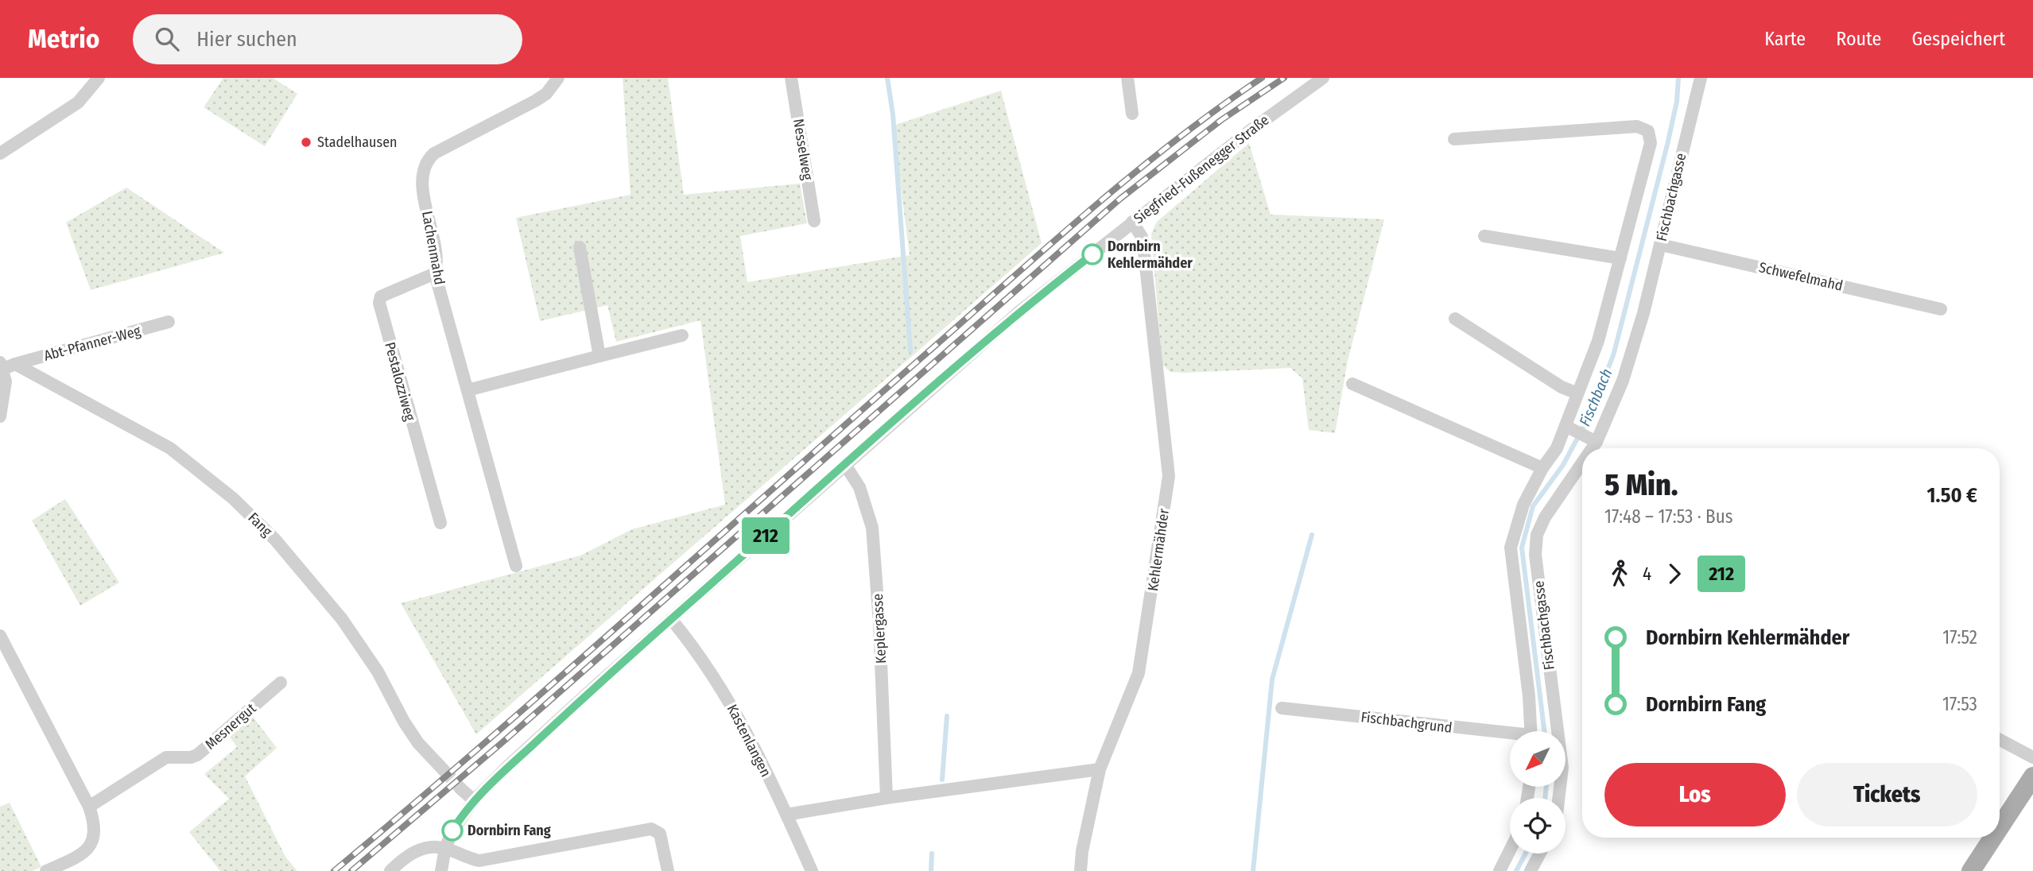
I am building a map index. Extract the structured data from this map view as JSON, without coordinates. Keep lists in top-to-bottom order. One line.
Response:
{"streets":{"street":["Nesselweg","Siegfried-Fußenegger Straße","Fischbachgasse","Lachenmahd","Schwefelmahd","Abt-Pfanner-Weg","Pestalozziweg","Fang","Kehlermähder","Keplergasse","Fischbachgrund","Mesnergut","Kastenlangen"]},"crossings":[["Siegfried-Fußenegger Straße","Kehlermähder"],["Siegfried-Fußenegger Straße","Keplergasse"],["Siegfried-Fußenegger Straße","Kastenlangen"],["Fischbachgasse","Schwefelmahd"],["Lachenmahd","Pestalozziweg"],["Abt-Pfanner-Weg","Fang"]],"water":["Fischbach"],"places":["Stadelhausen","Dornbirn Kehlermähder","Dornbirn Fang"],"lines":["bus line 212"],"north":"bottom left","page":{"header":"Metrio","search":"Hier suchen","nav":["Karte","Route","Gespeichert"],"on_map":"212","heading":["5 Min.","17:48 – 17:53 · Bus","1.50 €"],"legs":["4","212"],"list":[{"name":"Dornbirn Kehlermähder","value":"17:52"},{"name":"Dornbirn Fang","value":"17:53"}],"buttons":["Los","Tickets"]}}
